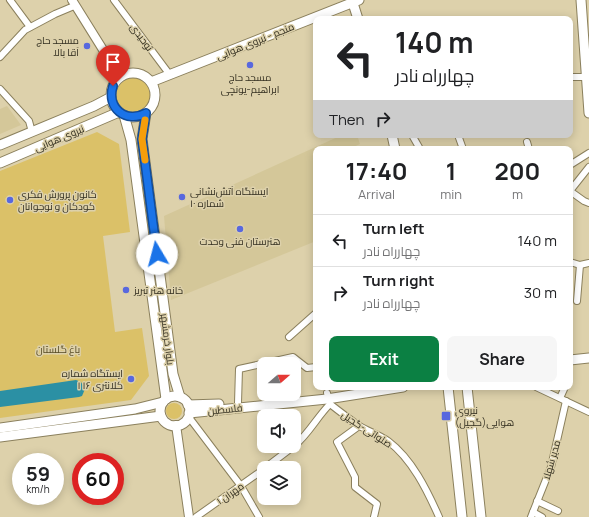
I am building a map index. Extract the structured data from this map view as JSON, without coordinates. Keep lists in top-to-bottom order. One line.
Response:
{"streets":{"main road":["منجم - نیروی هوایی","نیروی هوایی","بلوار خرمشهر","فلسطین"],"street":["توحیدی","صلواتی-گجیل","مدیر شهلا","مهران ۱"]},"crossings":[["توحیدی","منجم - نیروی هوایی"],["منجم - نیروی هوایی","نیروی هوایی"],["منجم - نیروی هوایی","بلوار خرمشهر"],["نیروی هوایی","بلوار خرمشهر"],["بلوار خرمشهر","فلسطین"],["فلسطین","صلواتی-گجیل"],["فلسطین","مهران ۱"],["صلواتی-گجیل","مهران ۱"]],"parks":["باغ گلستان"],"places":{"other":["مسجد حاج آقا بالا","مسجد حاج ابراهیم-یونچی","ایستگاه آتش‌نشانی شماره ۱۰","کانون پرورش فکری کودکان و نوجوانان","هنرستان فنی وحدت","خانه هنر تبریز","ایستگاه شماره ۱ کلانتری ۱۶"],"transit":["نیروی هوایی(گجیل)"]},"north":"right","page":{"turn":["140 m","چهارراه نادر"],"then":"Then","eta":["17:40","Arrival","1","min","200","m"],"list":[{"name":"Turn left","note":"چهارراه نادر","value":"140 m"},{"name":"Turn right","note":"چهارراه نادر","value":"30 m"}],"buttons":["Exit","Share"],"speed":"59 km/h","limit":"60"}}
